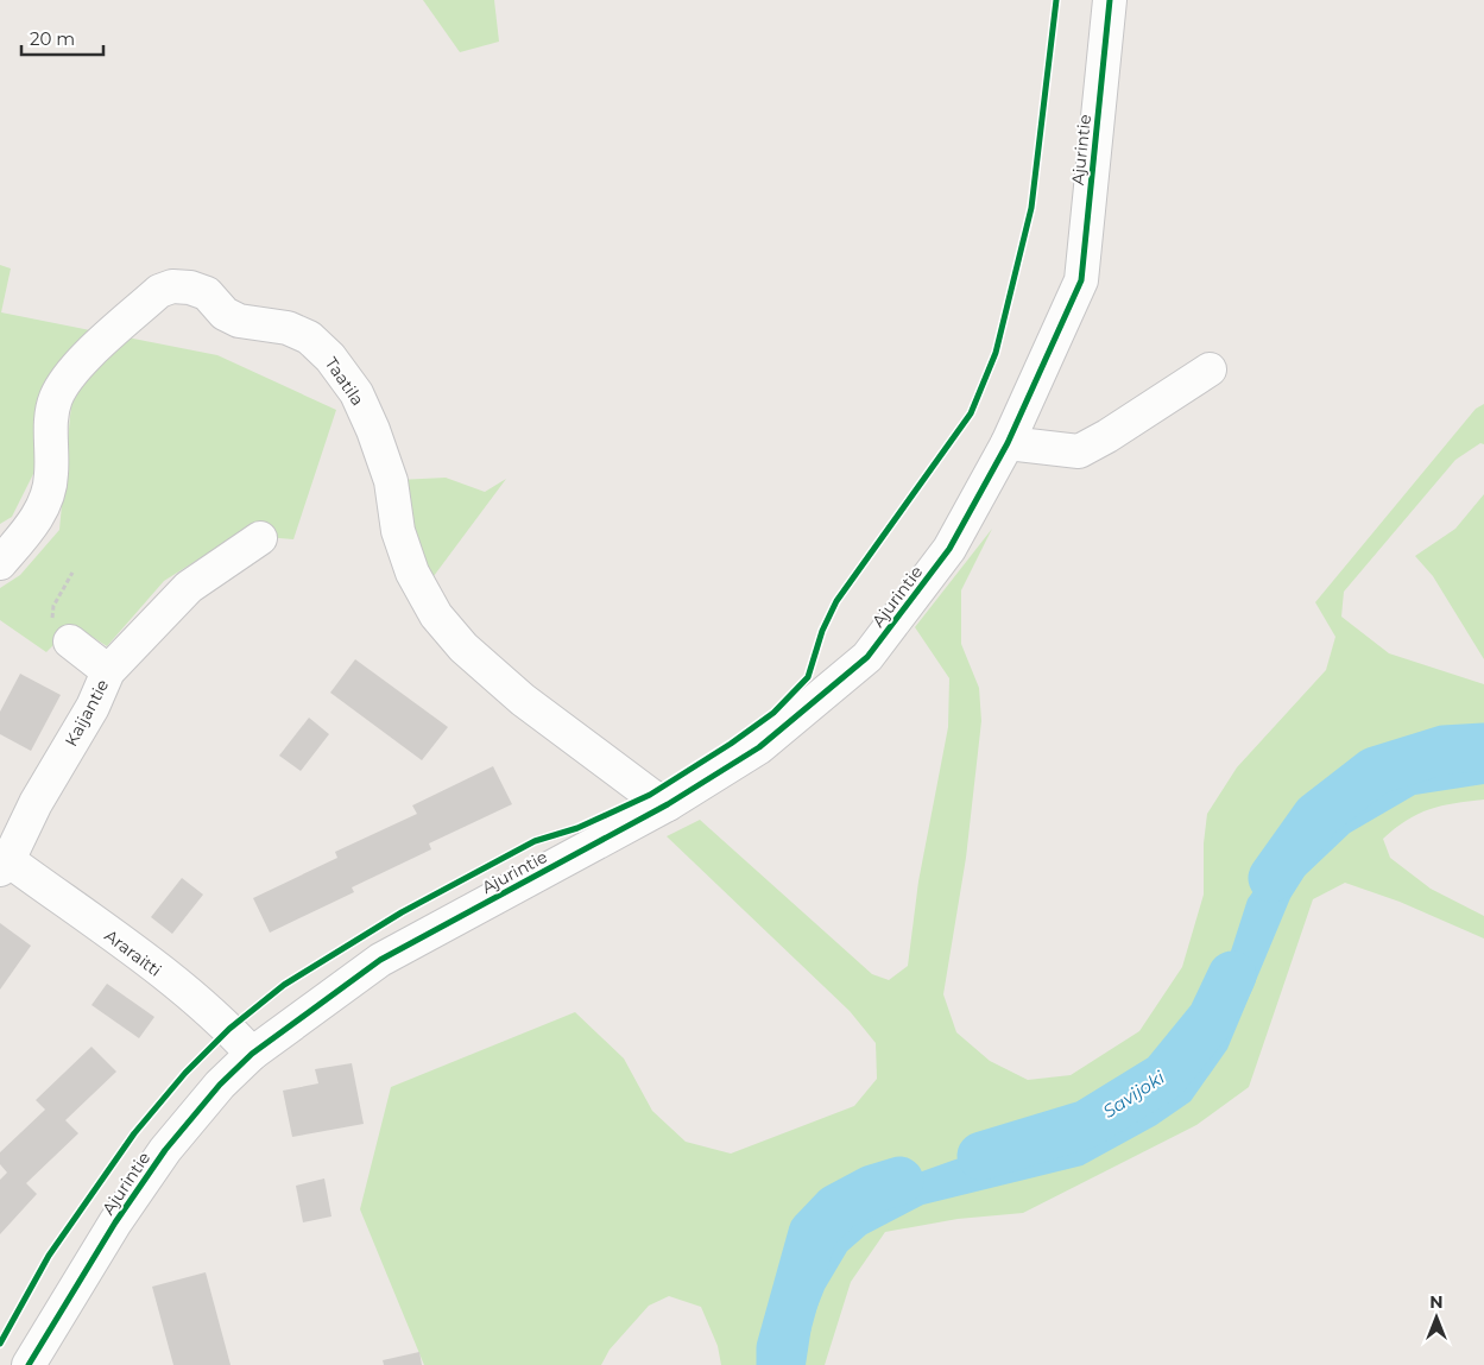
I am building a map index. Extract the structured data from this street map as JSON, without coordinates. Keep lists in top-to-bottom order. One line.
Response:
{"streets":{"street":["Ajurintie","Taatila","Kaijantie","Araraitti"]},"crossings":[["Ajurintie","Taatila"],["Ajurintie","Araraitti"],["Kaijantie","Araraitti"]],"water":["Savijoki"],"scale_bar":"20 m","north":"top"}
